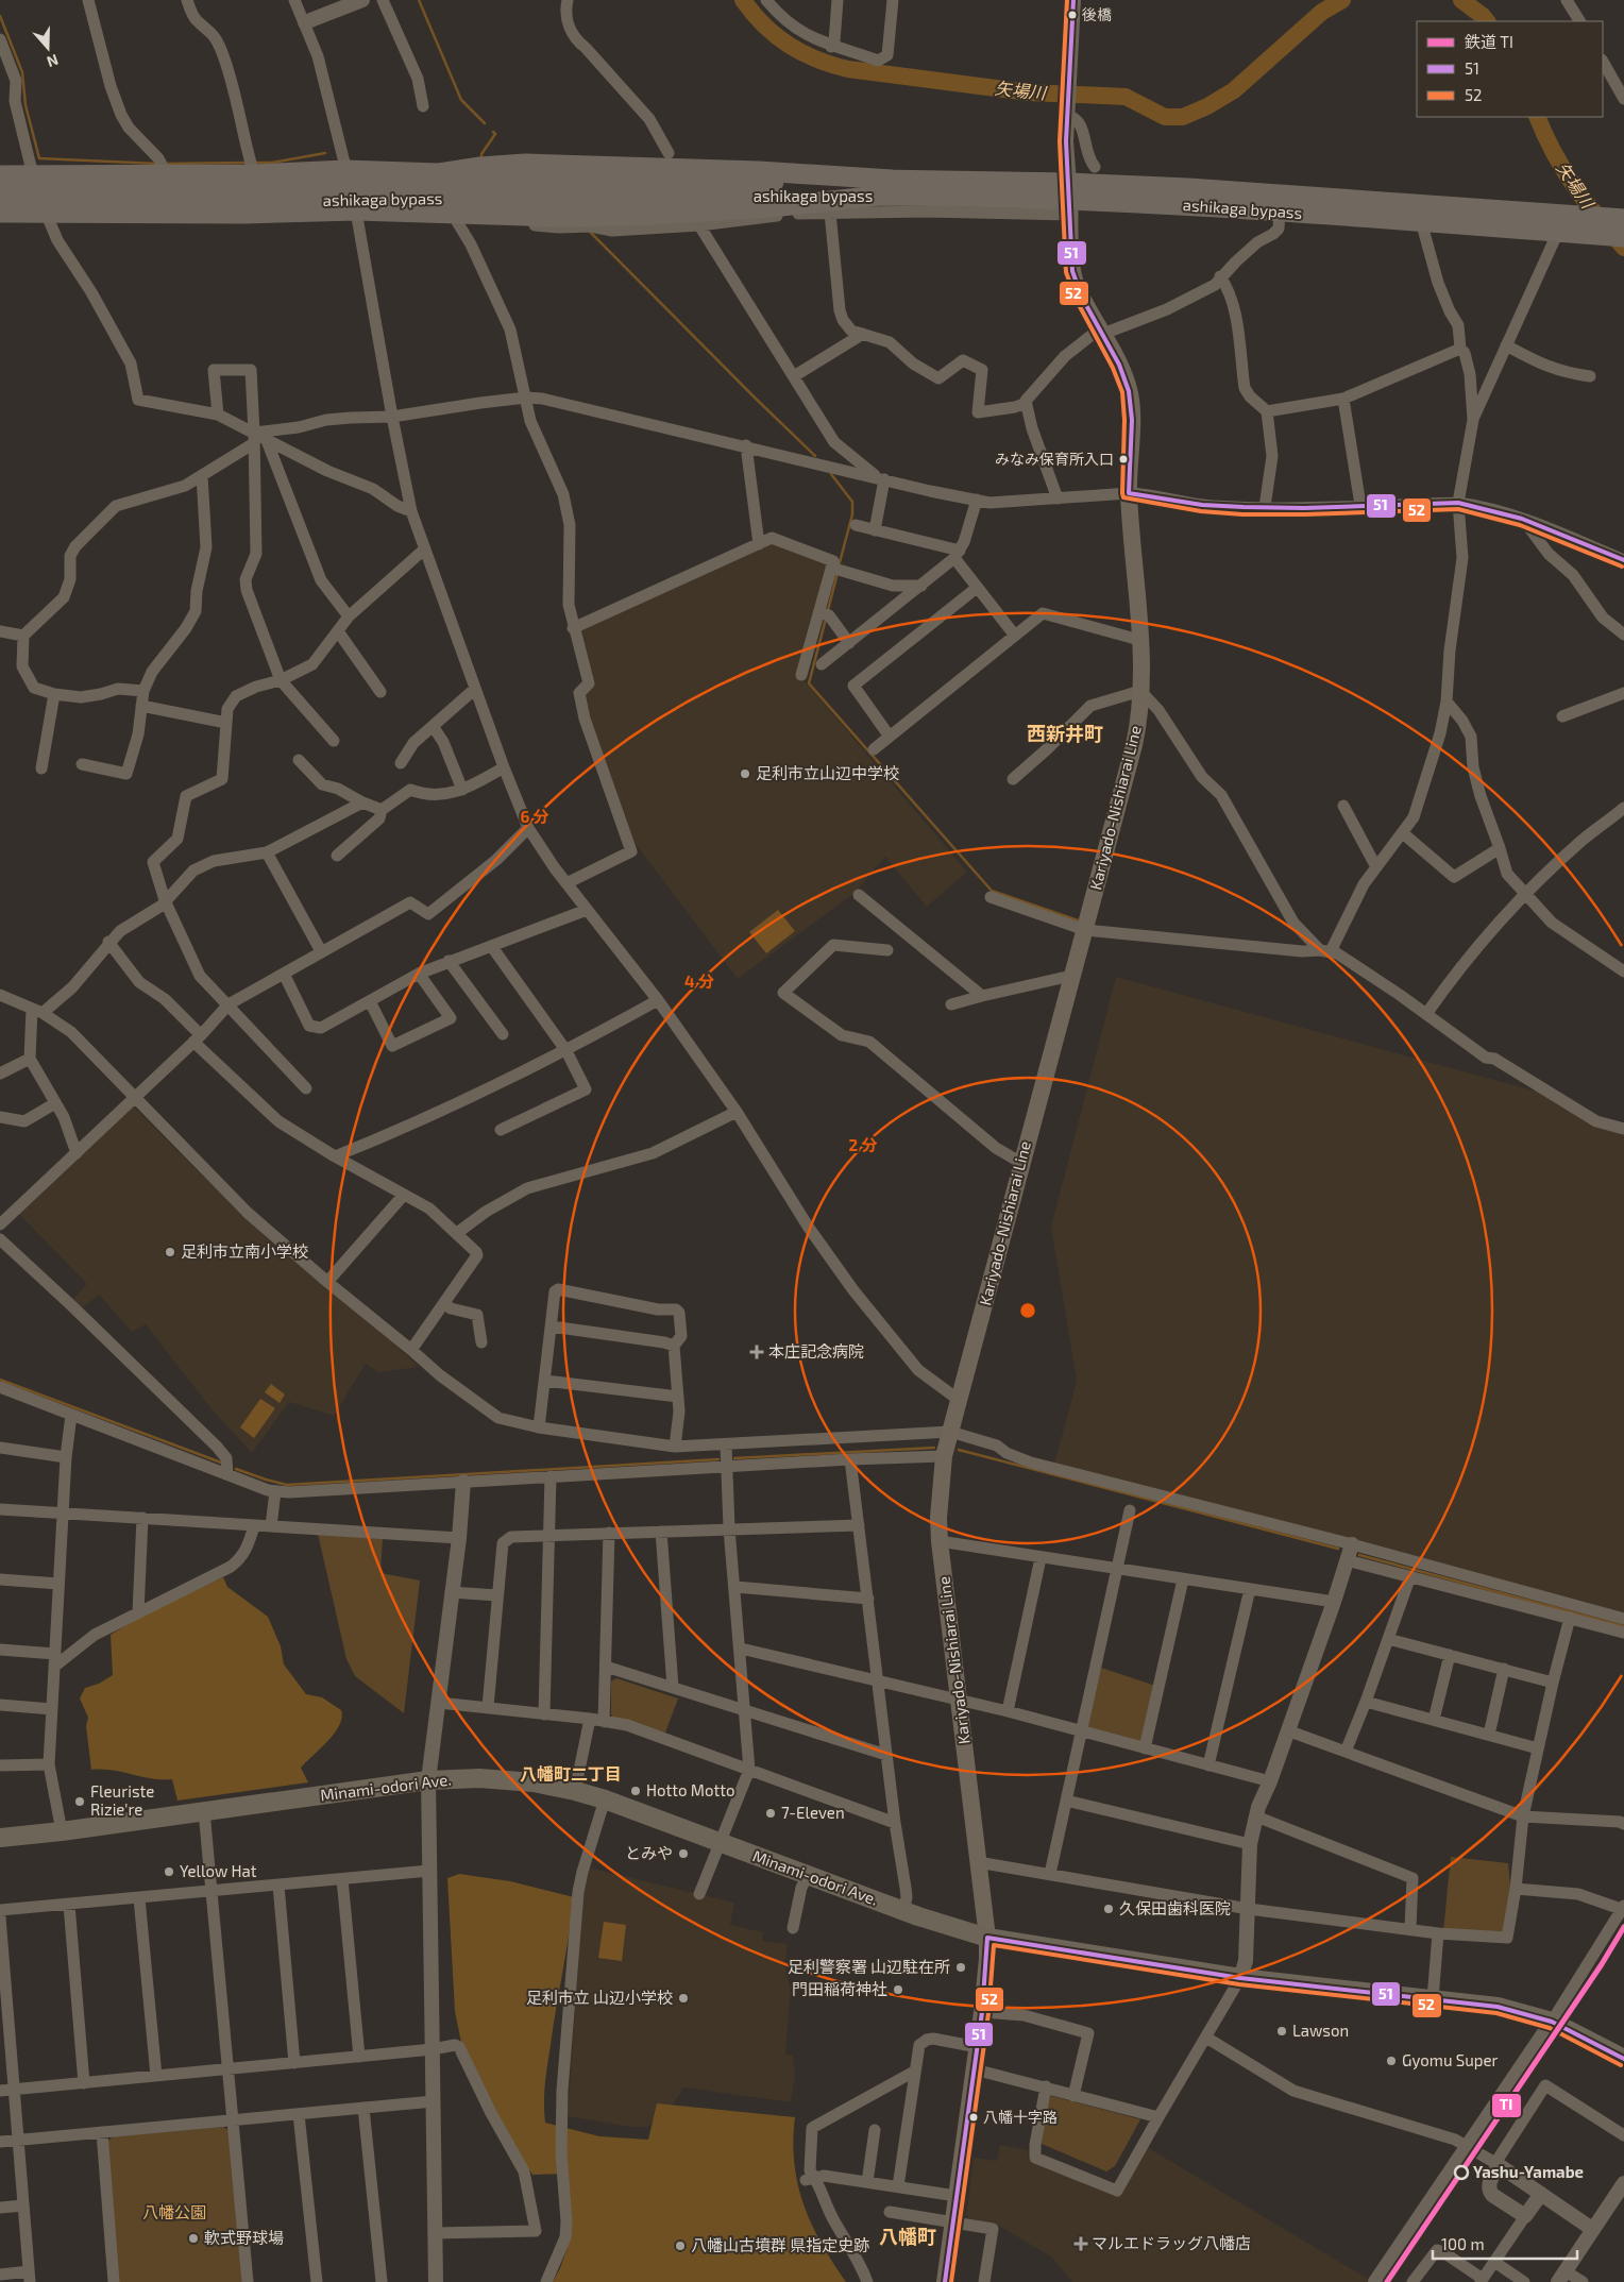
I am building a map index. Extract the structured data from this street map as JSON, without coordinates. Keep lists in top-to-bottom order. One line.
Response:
{"streets":{"highway":["ashikaga bypass"],"main road":["Kariyado-Nishiarai Line","Minami-odori Ave."]},"crossings":[["ashikaga bypass","Kariyado-Nishiarai Line"],["Kariyado-Nishiarai Line","Minami-odori Ave."]],"districts":["西新井町","八幡町二丁目","八幡町"],"water":["矢場川"],"parks":["八幡公園"],"places":{"other":["後橋","みなみ保育所入口","足利市立山辺中学校","足利市立南小学校","Hotto Motto","Fleuriste Rizie're","7-Eleven","とみや","Yellow Hat","久保田歯科医院","足利警察署 山辺駐在所","門田稲荷神社","足利市立 山辺小学校","Lawson","Gyomu Super","八幡十字路","Yashu-Yamabe","軟式野球場","八幡山古墳群 県指定史跡"],"health":["本庄記念病院","マルエドラッグ八幡店"]},"lines":["transit line 51","transit line 52","rail line TI"],"legend":["鉄道 TI","51","52"],"scale_bar":"100 m","north":"bottom","rings":["6 分","4 分","2 分"]}
